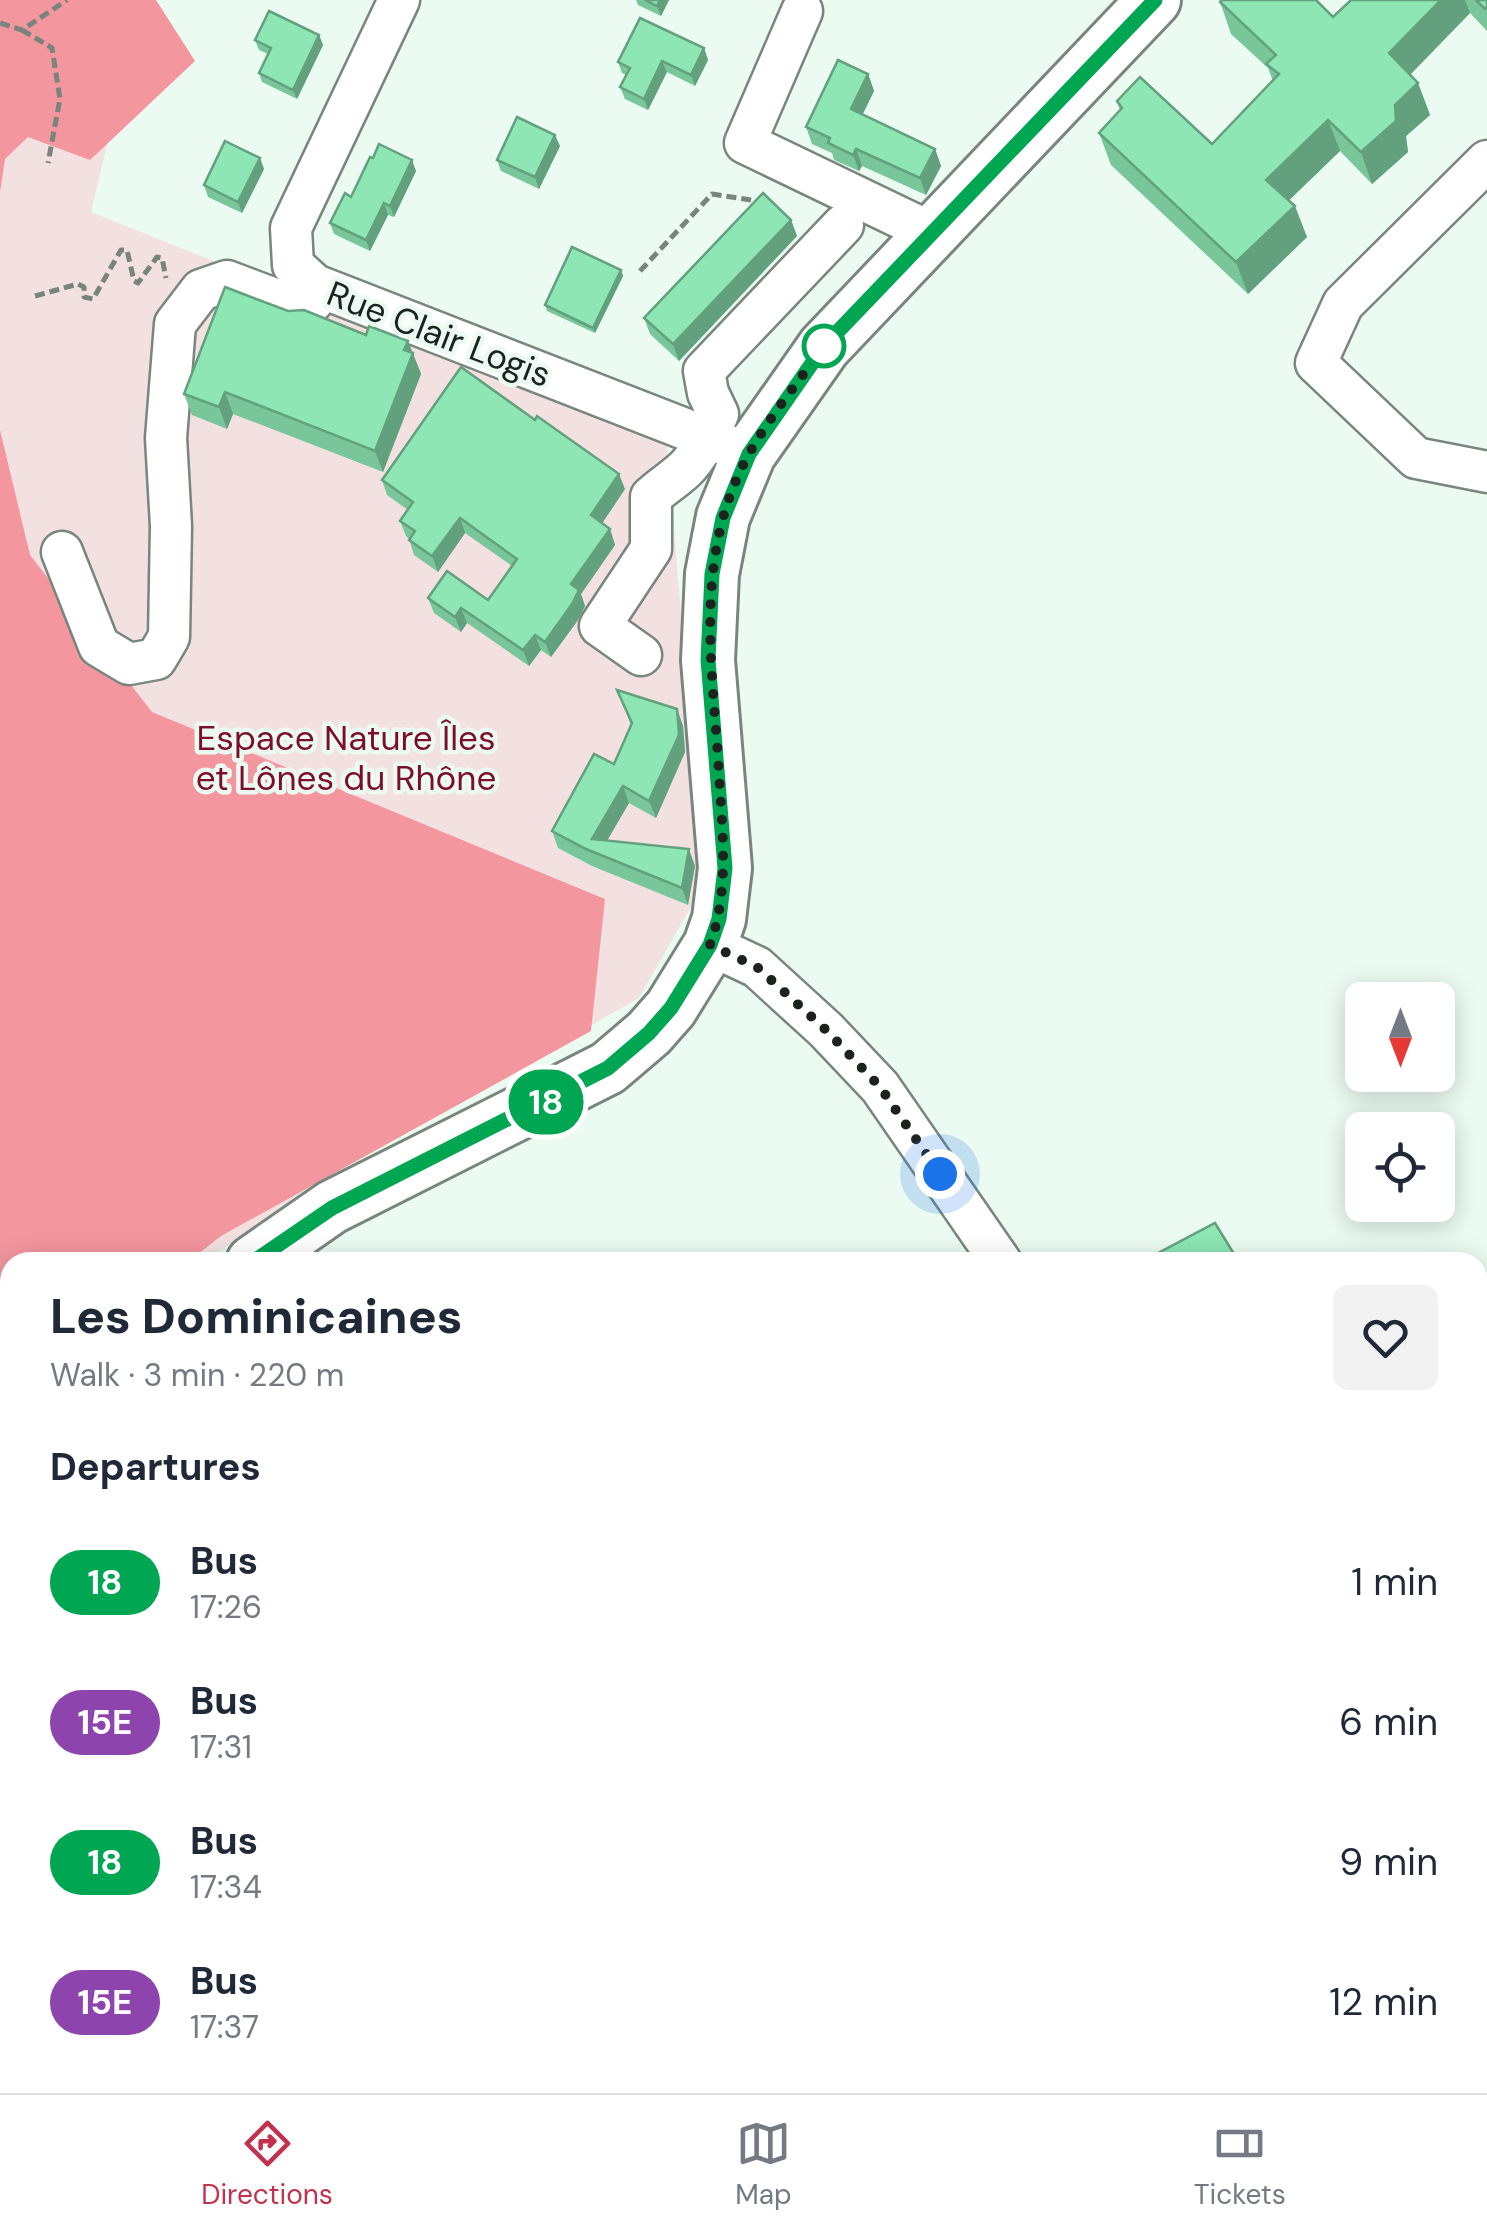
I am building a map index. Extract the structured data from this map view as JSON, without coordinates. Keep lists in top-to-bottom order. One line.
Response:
{"streets":{"street":["Rue Clair Logis"]},"parks":["Espace Nature Îles et Lônes du Rhône"],"lines":["bus line 18"],"north":"bottom","page":{"on_map":"18","heading":[["Les Dominicaines","Walk · 3 min · 220 m"],"Departures"],"list":[{"mark":"18","name":"Bus","note":"17:26","value":"1 min"},{"mark":"15E","name":"Bus","note":"17:31","value":"6 min"},{"mark":"18","name":"Bus","note":"17:34","value":"9 min"},{"mark":"15E","name":"Bus","note":"17:37","value":"12 min"}],"tabs":["Directions","Map","Tickets"]}}
